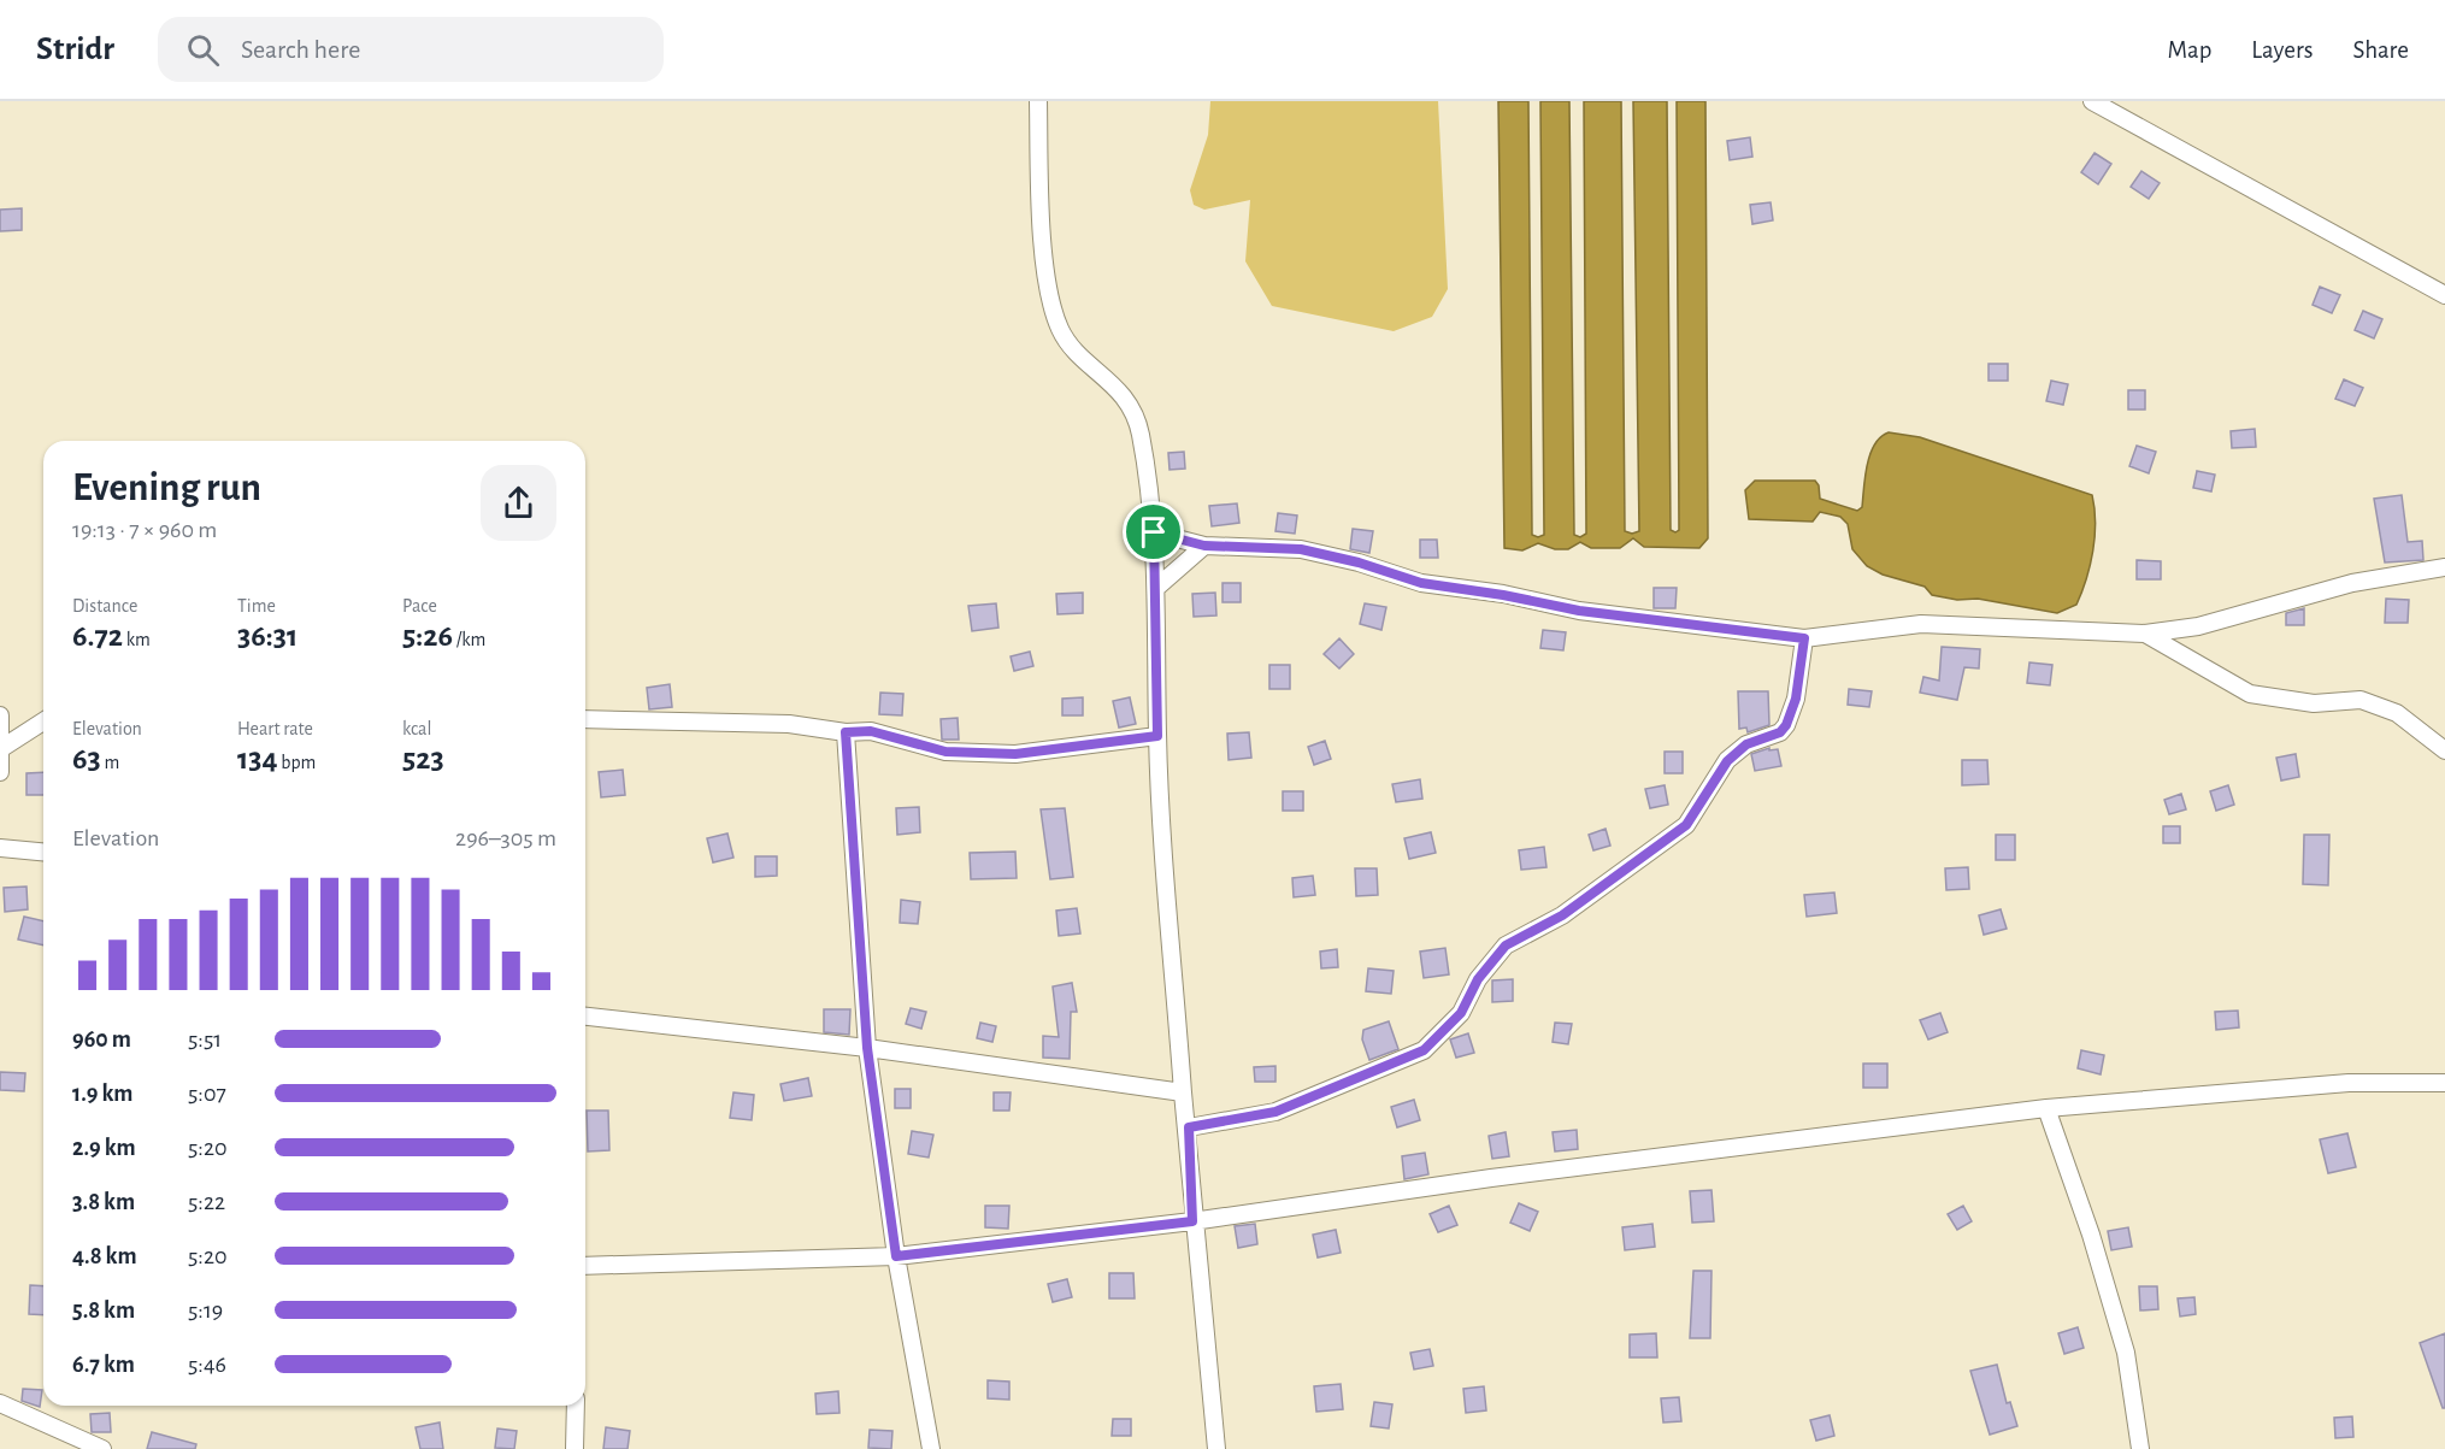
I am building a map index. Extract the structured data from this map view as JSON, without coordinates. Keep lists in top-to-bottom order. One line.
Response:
{"page":{"header":"Stridr","search":"Search here","nav":["Map","Layers","Share"],"heading":["Evening run","19:13 · 7 × 960 m"],"stats":[["Distance","6.72 km"],["Time","36:31"],["Pace","5:26 /km"],["Elevation","63 m"],["Heart rate","134 bpm"],["kcal","523"]],"chart":["Elevation","296–305 m"],"list":[{"name":"960 m","note":"5:51"},{"name":"1.9 km","note":"5:07"},{"name":"2.9 km","note":"5:20"},{"name":"3.8 km","note":"5:22"},{"name":"4.8 km","note":"5:20"},{"name":"5.8 km","note":"5:19"},{"name":"6.7 km","note":"5:46"}]}}
